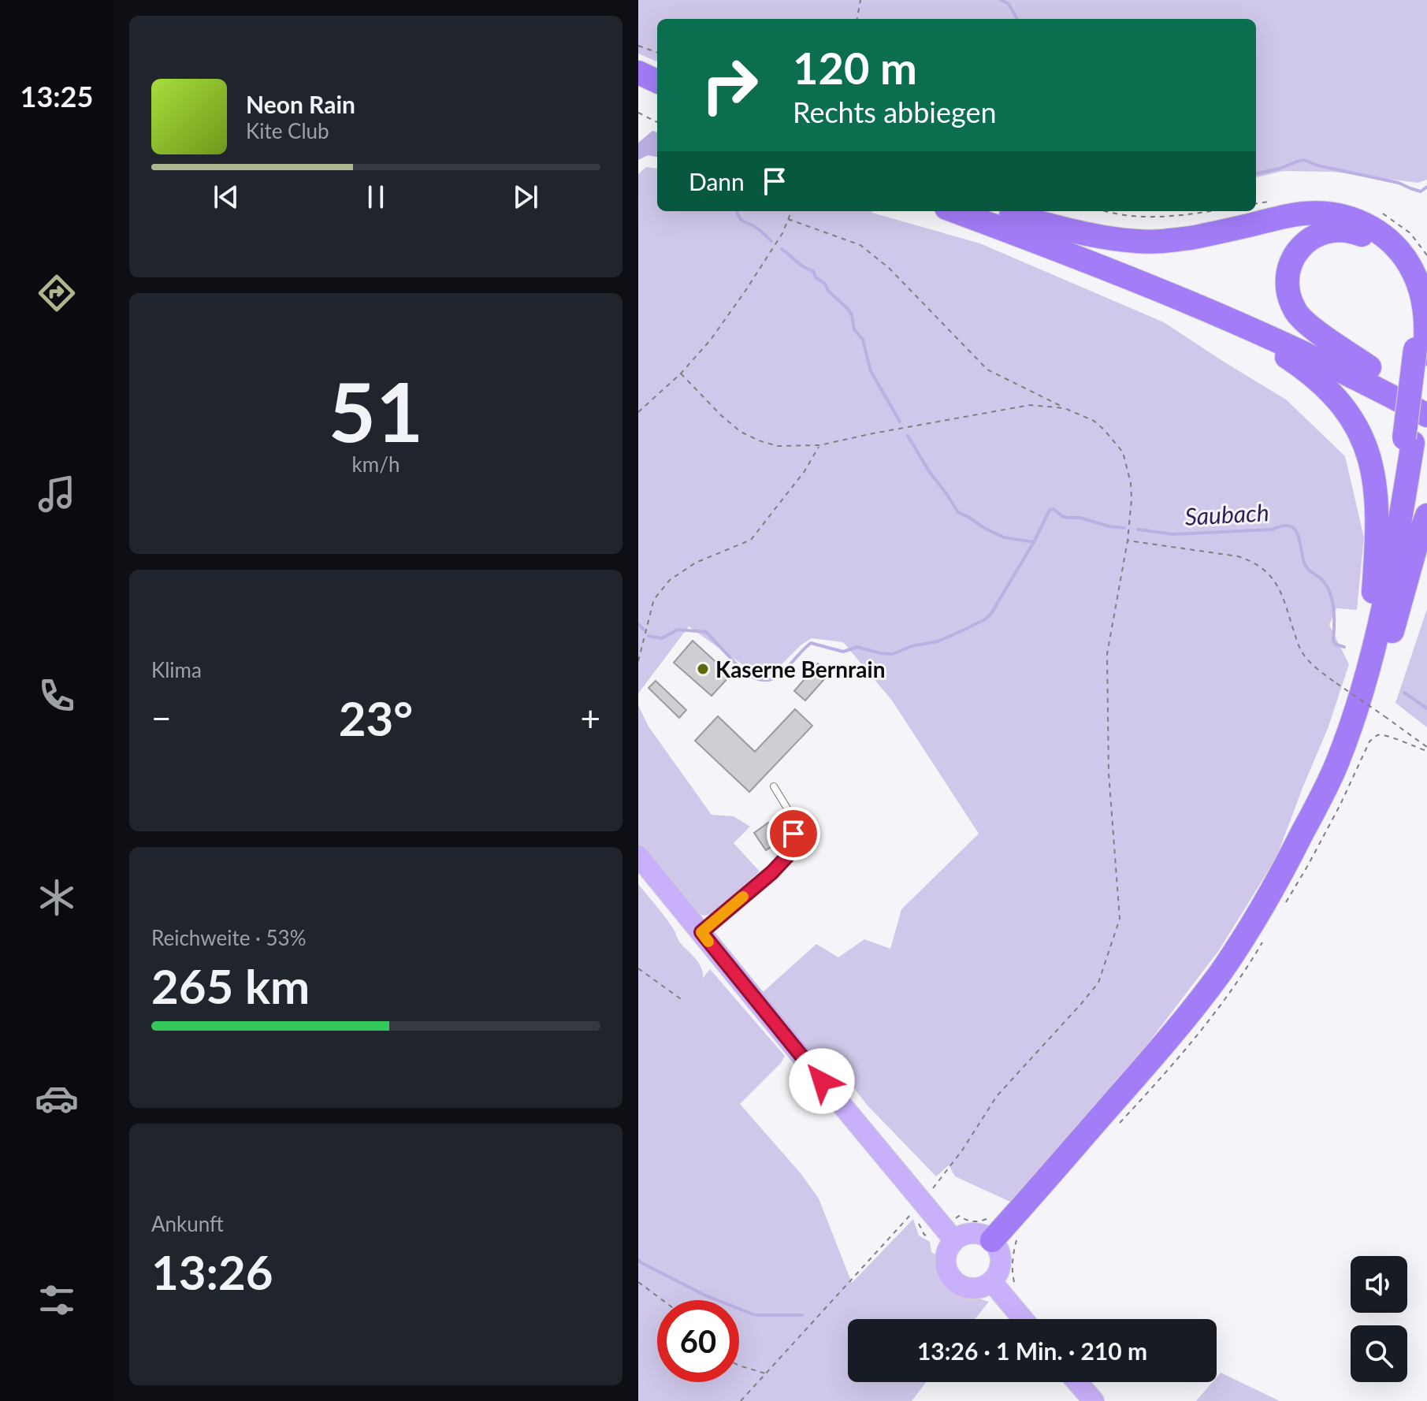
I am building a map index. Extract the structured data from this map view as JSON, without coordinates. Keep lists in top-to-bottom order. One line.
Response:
{"water":["Saubach"],"places":["Kaserne Bernrain"],"page":{"tabs":"13:25","turn":["120 m","Rechts abbiegen"],"song":["Neon Rain","Kite Club"],"then":"Dann","tile":[["51","km/h"],"Klima",["Reichweite · 53%","265 km"],["Ankunft","13:26"]],"heat":["−","23°","+"],"limit":"60","trip":"13:26 · 1 Min. · 210 m"}}
